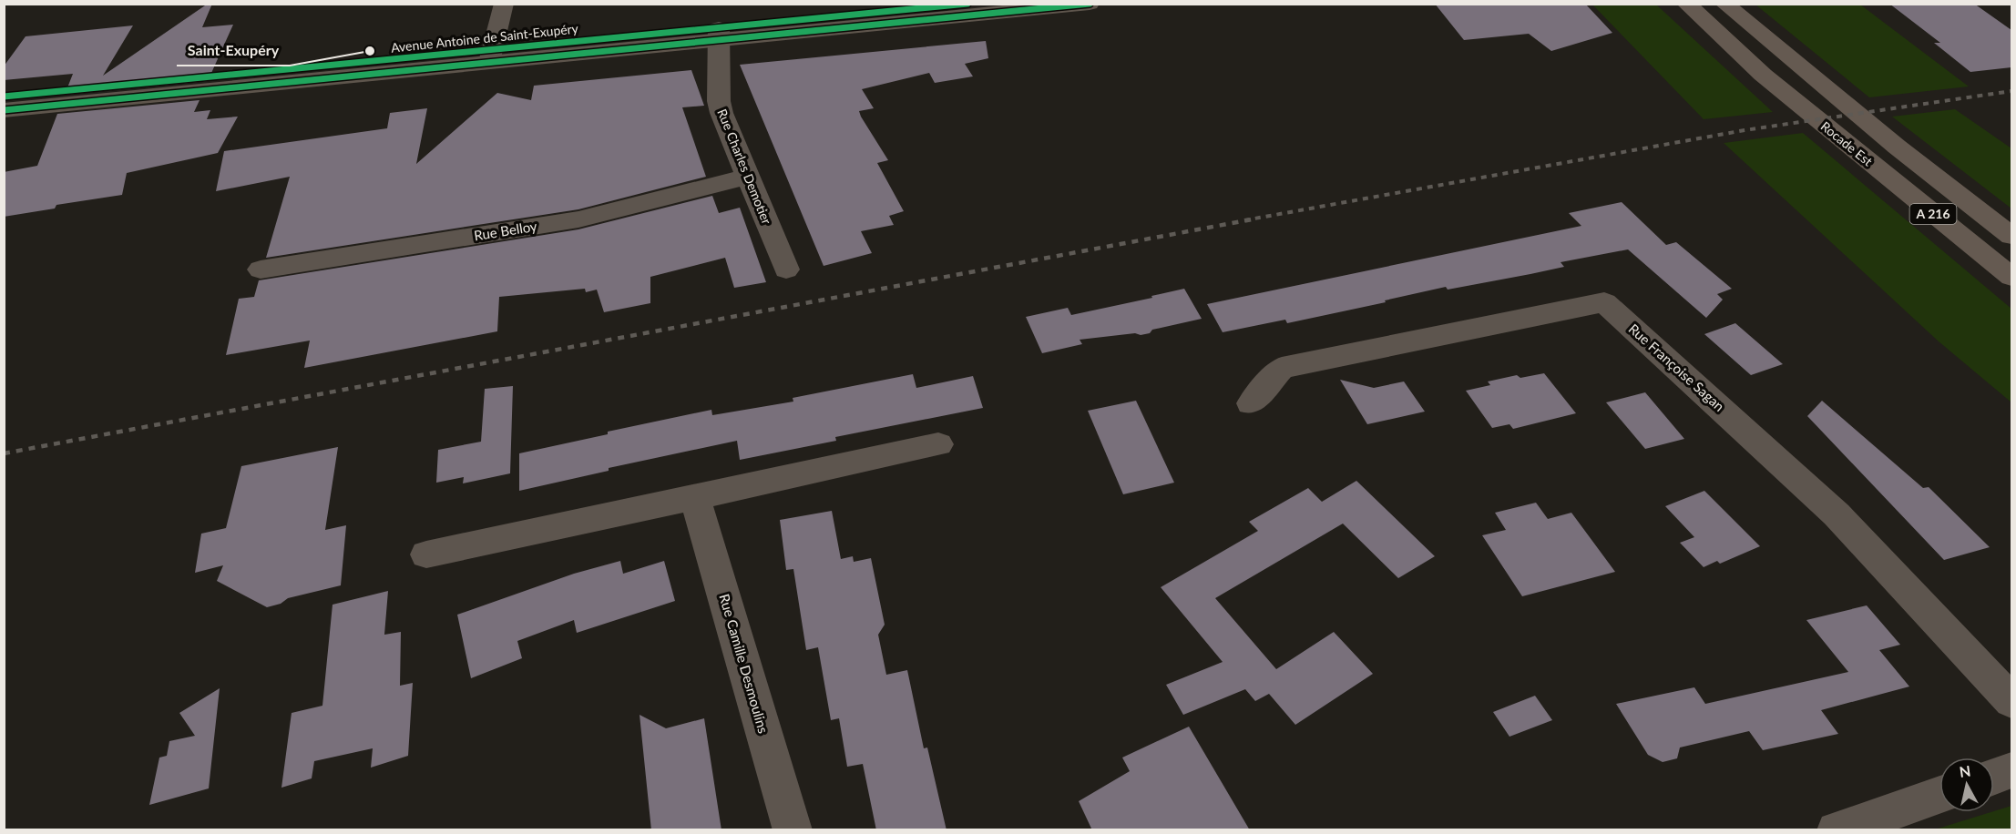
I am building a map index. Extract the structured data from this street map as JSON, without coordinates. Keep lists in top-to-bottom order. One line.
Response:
{"streets":{"highway":["Rocade Est","A 216"],"main road":["Avenue Antoine de Saint-Exupéry"],"street":["Rue Charles Demotier","Rue Belloy","Rue Françoise Sagan","Rue Camille Desmoulins"]},"crossings":[["Avenue Antoine de Saint-Exupéry","Rue Charles Demotier"],["Rue Charles Demotier","Rue Belloy"]],"places":["Saint-Exupéry"],"north":"top"}
